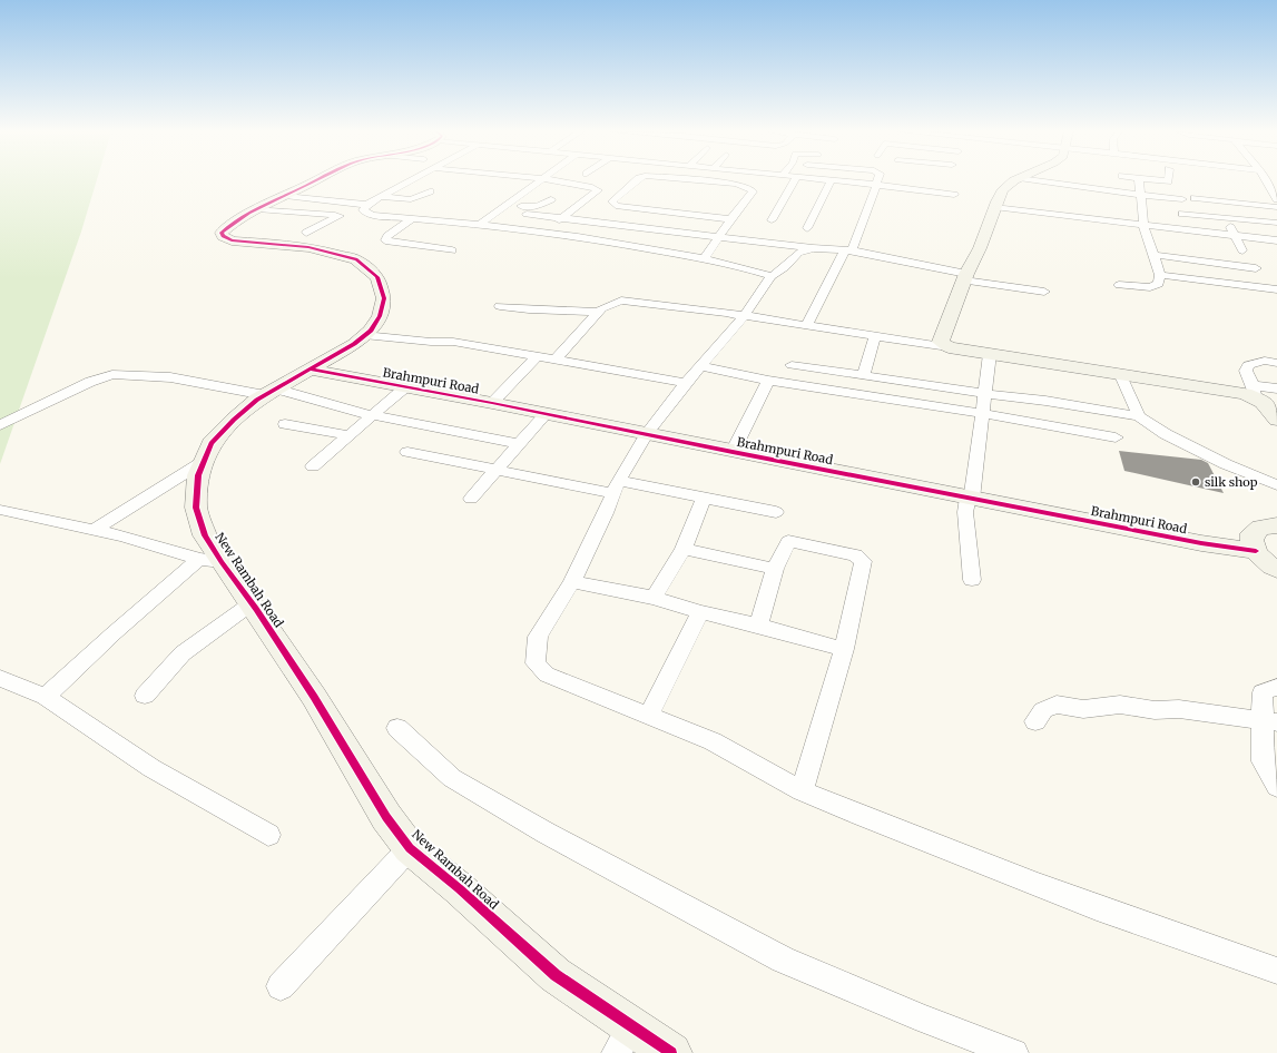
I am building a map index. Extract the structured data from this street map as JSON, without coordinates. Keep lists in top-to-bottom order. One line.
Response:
{"streets":{"street":["Brahmpuri Road","New Rambah Road"]},"crossings":[["Brahmpuri Road","New Rambah Road"]],"places":["silk shop"]}
